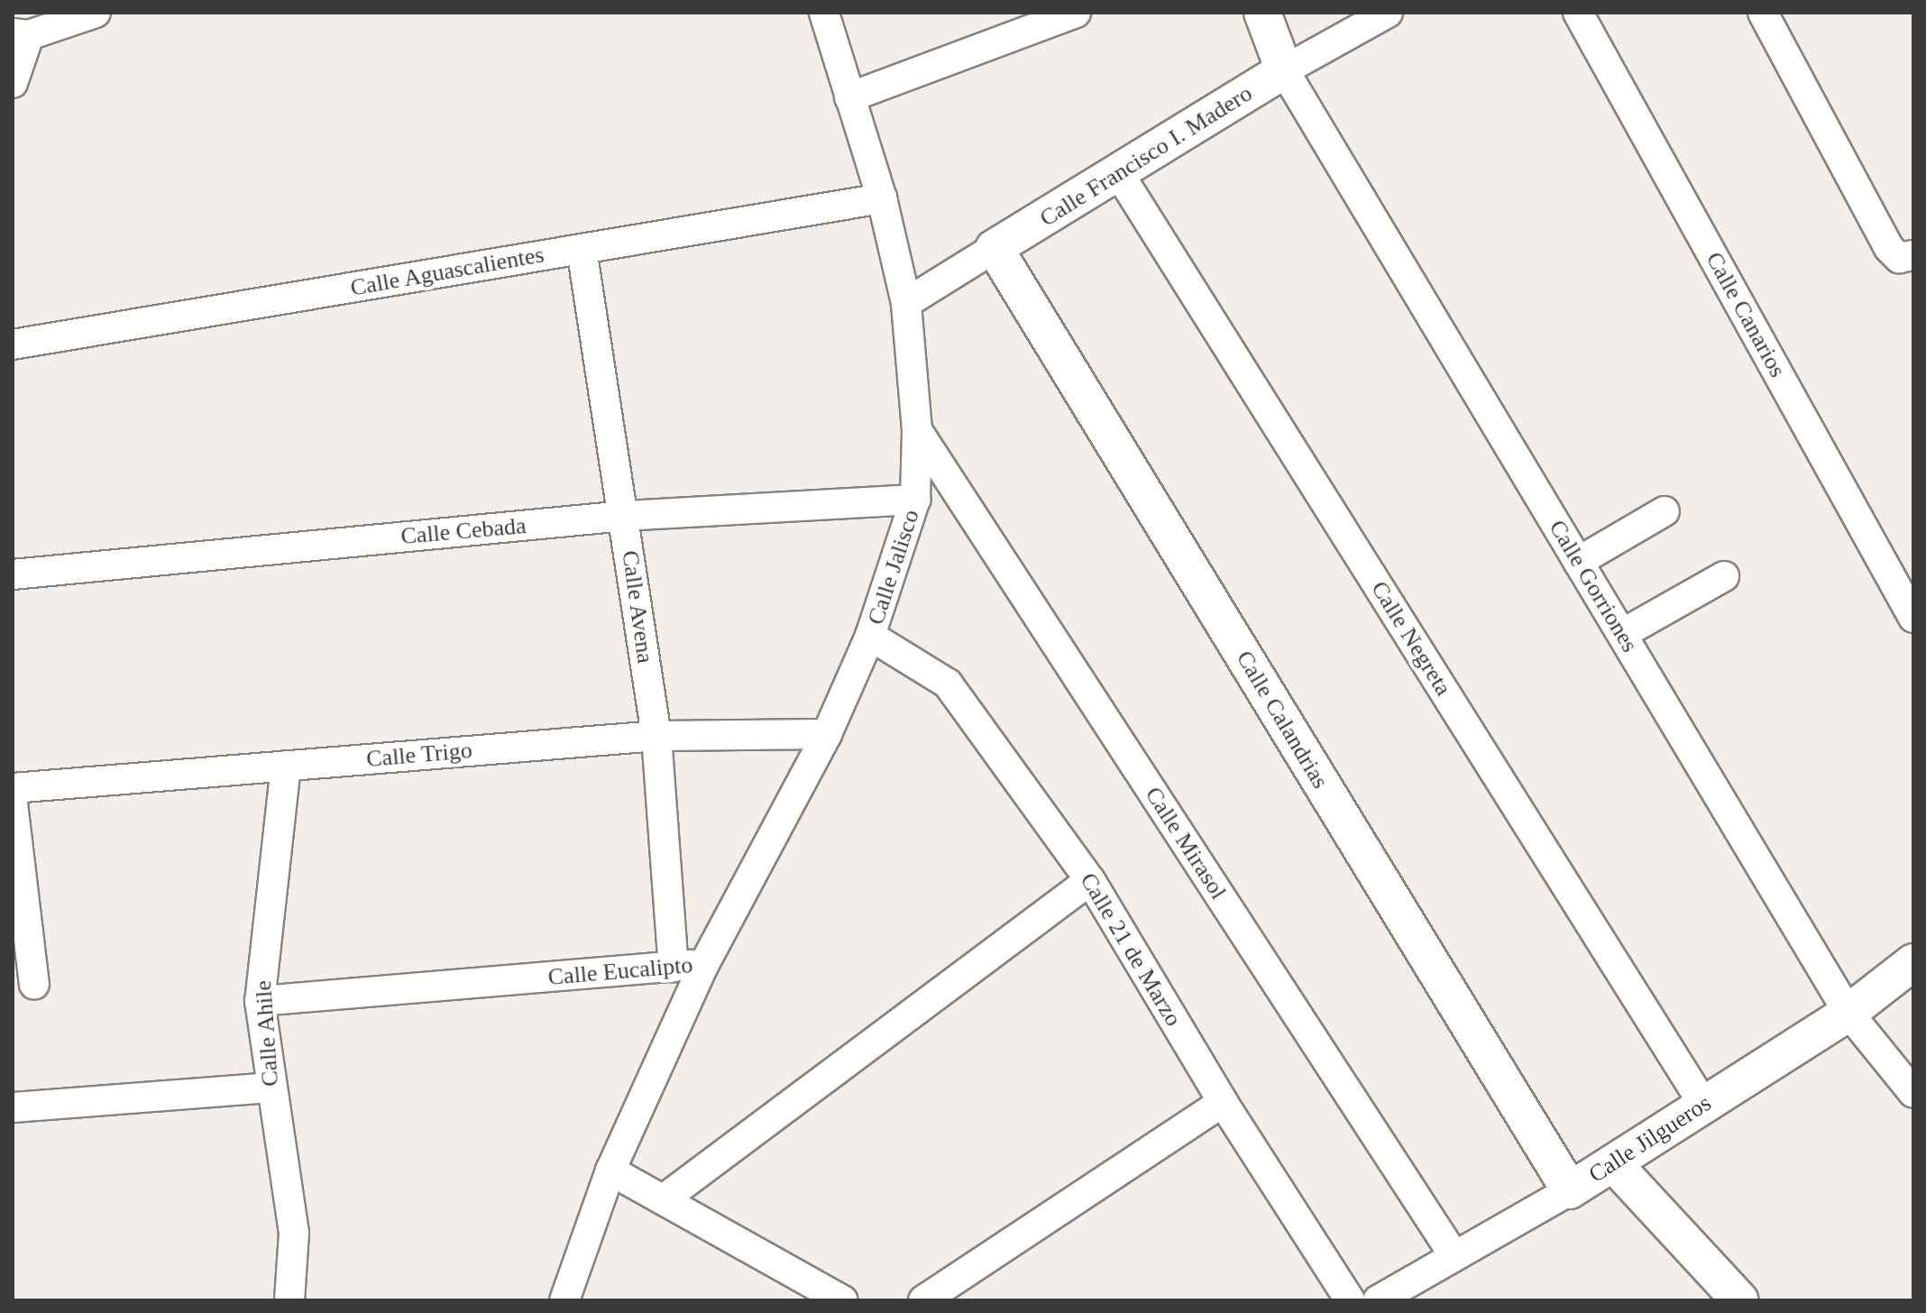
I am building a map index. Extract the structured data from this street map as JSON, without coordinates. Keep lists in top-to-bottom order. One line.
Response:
{"streets":{"street":["Calle Francisco I. Madero","Calle Aguascalientes","Calle Canarios","Calle Cebada","Calle Jalisco","Calle Gorriones","Calle Avena","Calle Negreta","Calle Calandrias","Calle Trigo","Calle Mirasol","Calle 21 de Marzo","Calle Eucalipto","Calle Ahile","Calle Jilgueros"]},"crossings":[["Calle Francisco I. Madero","Calle Jalisco"],["Calle Francisco I. Madero","Calle Gorriones"],["Calle Francisco I. Madero","Calle Negreta"],["Calle Francisco I. Madero","Calle Calandrias"],["Calle Aguascalientes","Calle Jalisco"],["Calle Aguascalientes","Calle Avena"],["Calle Cebada","Calle Jalisco"],["Calle Cebada","Calle Avena"],["Calle Jalisco","Calle Trigo"],["Calle Jalisco","Calle Mirasol"],["Calle Jalisco","Calle 21 de Marzo"],["Calle Jalisco","Calle Eucalipto"],["Calle Gorriones","Calle Jilgueros"],["Calle Avena","Calle Trigo"],["Calle Avena","Calle Eucalipto"],["Calle Negreta","Calle Jilgueros"],["Calle Calandrias","Calle Jilgueros"],["Calle Trigo","Calle Ahile"],["Calle Mirasol","Calle Jilgueros"],["Calle Eucalipto","Calle Ahile"]]}
